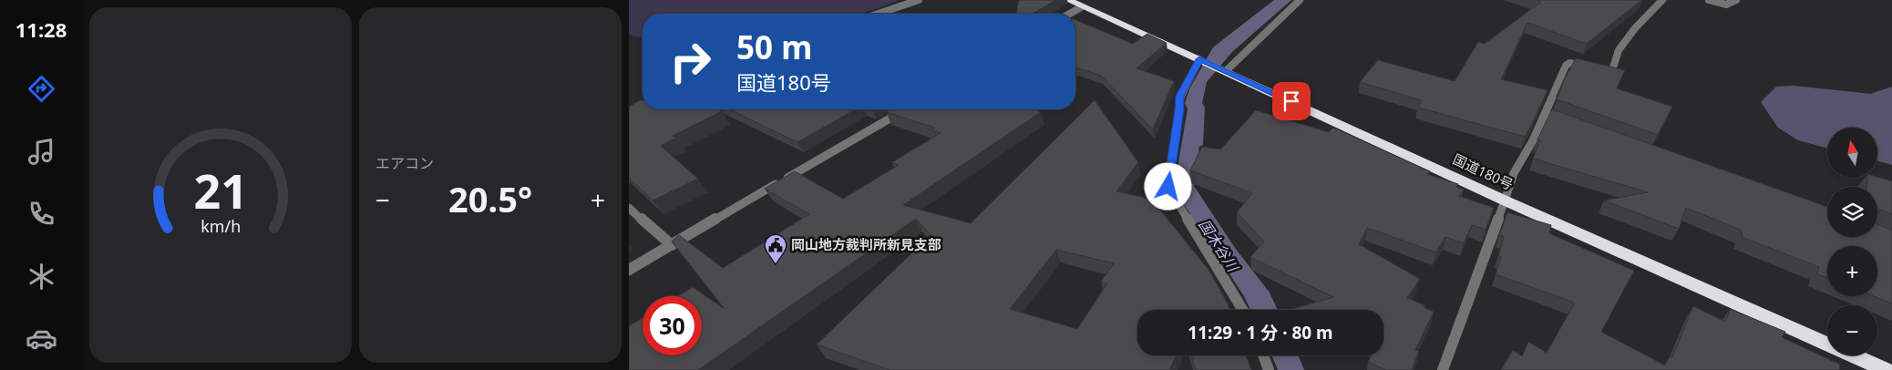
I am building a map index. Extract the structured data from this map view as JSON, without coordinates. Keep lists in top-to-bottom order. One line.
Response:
{"streets":{"highway":["国道180号"]},"water":["国木谷川"],"places":{"public building":["岡山地方裁判所新見支部"]},"north":"top","page":{"tabs":"11:28","tile":"エアコン","turn":["50 m","国道180号"],"map_buttons":["+","−"],"heat":["−","20.5°","+"],"limit":"30","trip":"11:29 · 1 分 · 80 m","gauge":["21","km/h"]}}
